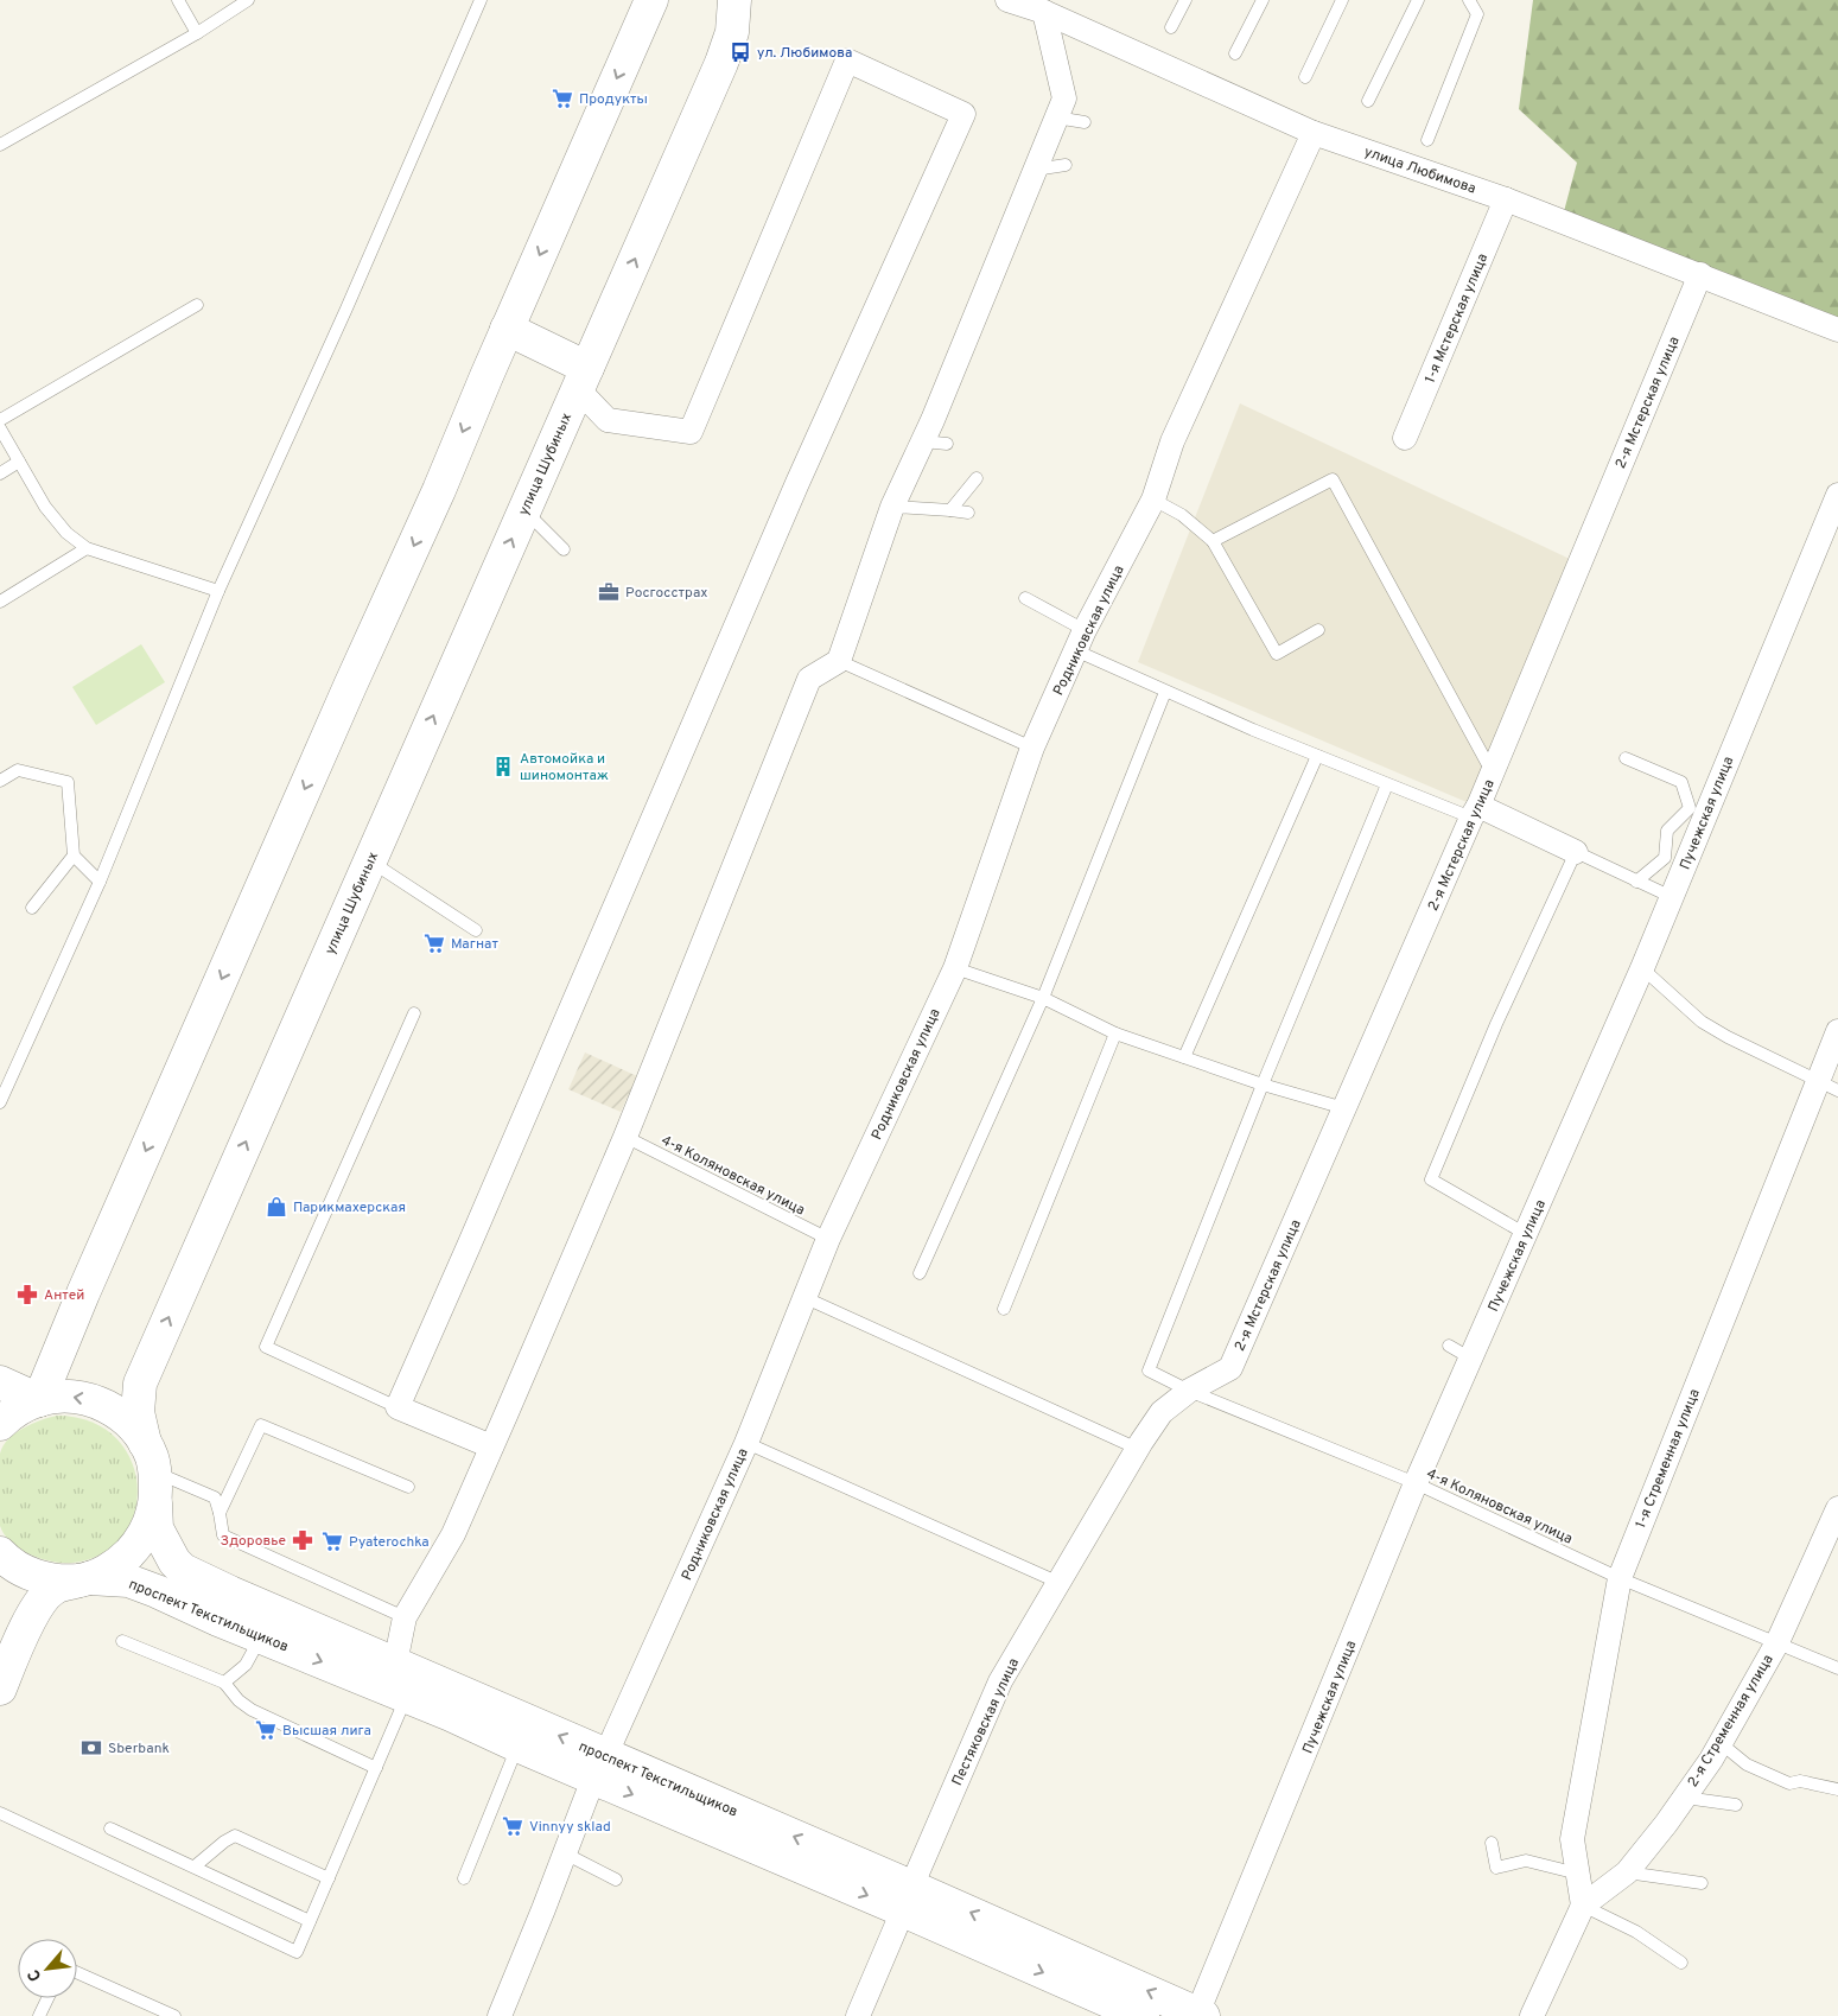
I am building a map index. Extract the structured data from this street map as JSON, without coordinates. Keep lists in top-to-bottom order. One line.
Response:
{"streets":{"main road":["улица Шубиных","проспект Текстильщиков"],"street":["улица Любимова","1-я Мстерская улица","2-я Мстерская улица","Родниковская улица","Пучежская улица","1-я Стременная улица","2-я Стременная улица","Пестяковская улица"],"lane":["4-я Коляновская улица"]},"crossings":[["улица Любимова","1-я Мстерская улица"],["улица Любимова","2-я Мстерская улица"],["улица Любимова","Родниковская улица"],["2-я Мстерская улица","4-я Коляновская улица"],["2-я Мстерская улица","Пестяковская улица"],["улица Шубиных","проспект Текстильщиков"],["Родниковская улица","4-я Коляновская улица"],["Родниковская улица","проспект Текстильщиков"],["Пучежская улица","4-я Коляновская улица"],["Пучежская улица","проспект Текстильщиков"],["4-я Коляновская улица","1-я Стременная улица"],["4-я Коляновская улица","2-я Стременная улица"],["4-я Коляновская улица","Пестяковская улица"],["1-я Стременная улица","2-я Стременная улица"],["проспект Текстильщиков","Пестяковская улица"]],"places":{"bus stop":["ул. Любимова"],"supermarket":["Продукты","Магнат","Pyaterochka","Высшая лига","Vinnyy sklad"],"office":["Росгосстрах"],"building":["Автомойка и шиномонтаж"],"shop":["Парикмахерская"],"pharmacy":["Антей","Здоровье"],"bank":["Sberbank"]},"north":"bottom left"}
